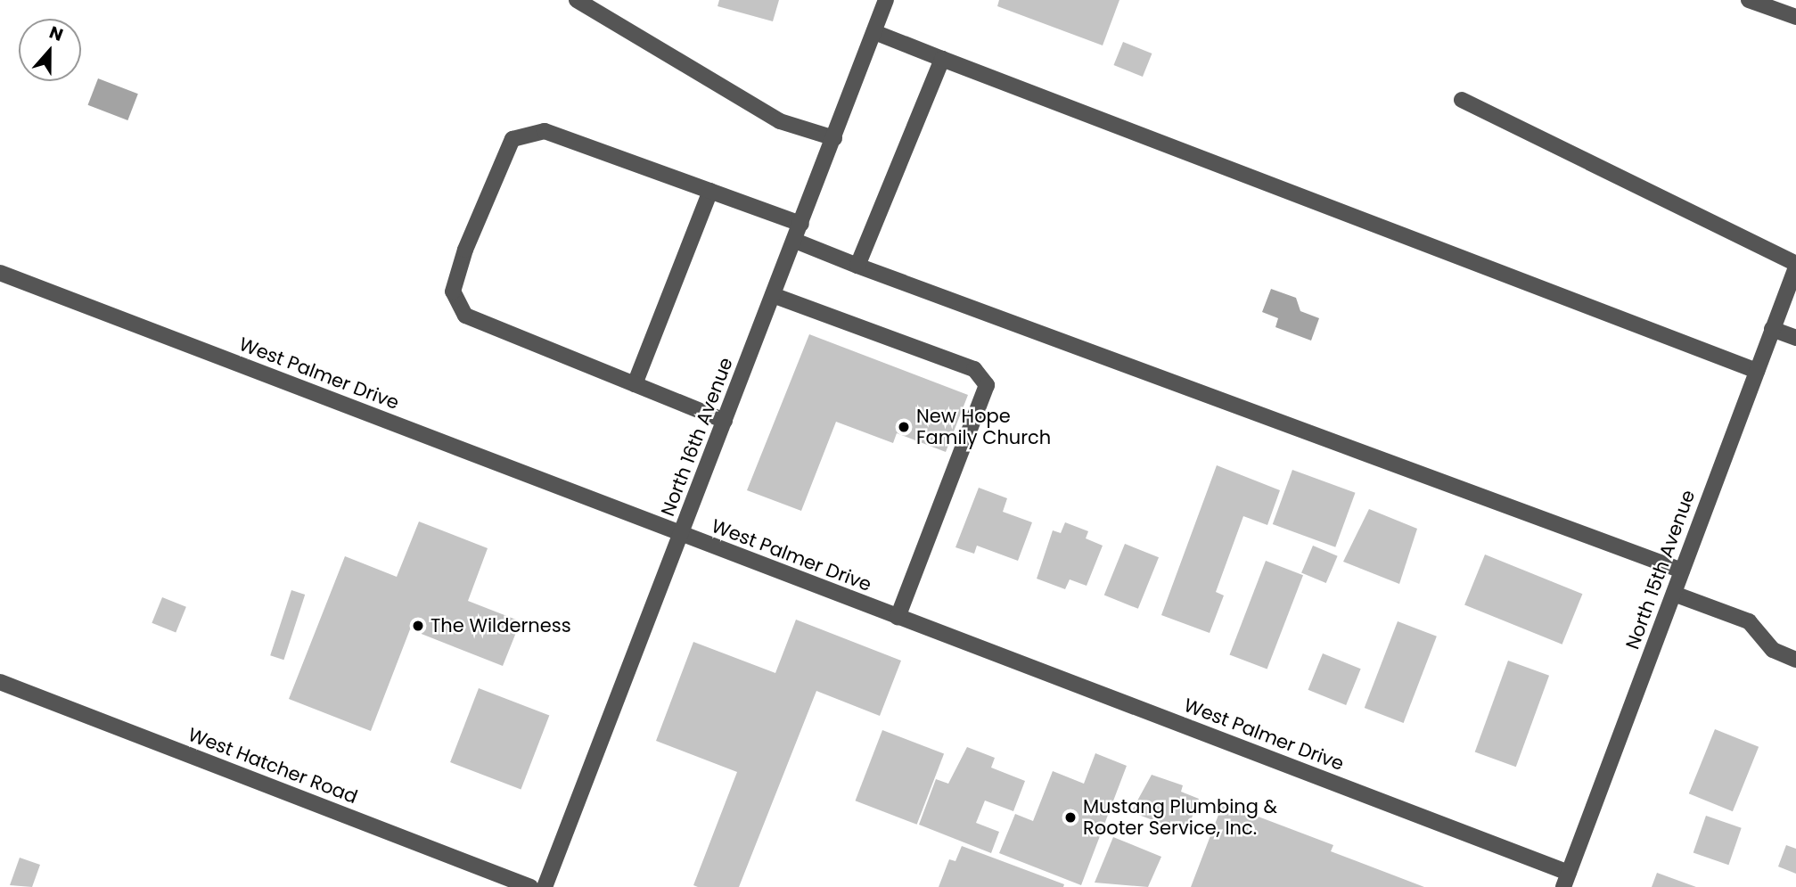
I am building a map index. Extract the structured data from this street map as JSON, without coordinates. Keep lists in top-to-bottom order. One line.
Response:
{"streets":{"street":["West Palmer Drive","North 16th Avenue","North 15th Avenue","West Hatcher Road"]},"crossings":[["West Palmer Drive","North 16th Avenue"],["West Palmer Drive","North 15th Avenue"]],"places":["New Hope Family Church","The Wilderness","Mustang Plumbing & Rooter Service, Inc."],"north":"top"}
